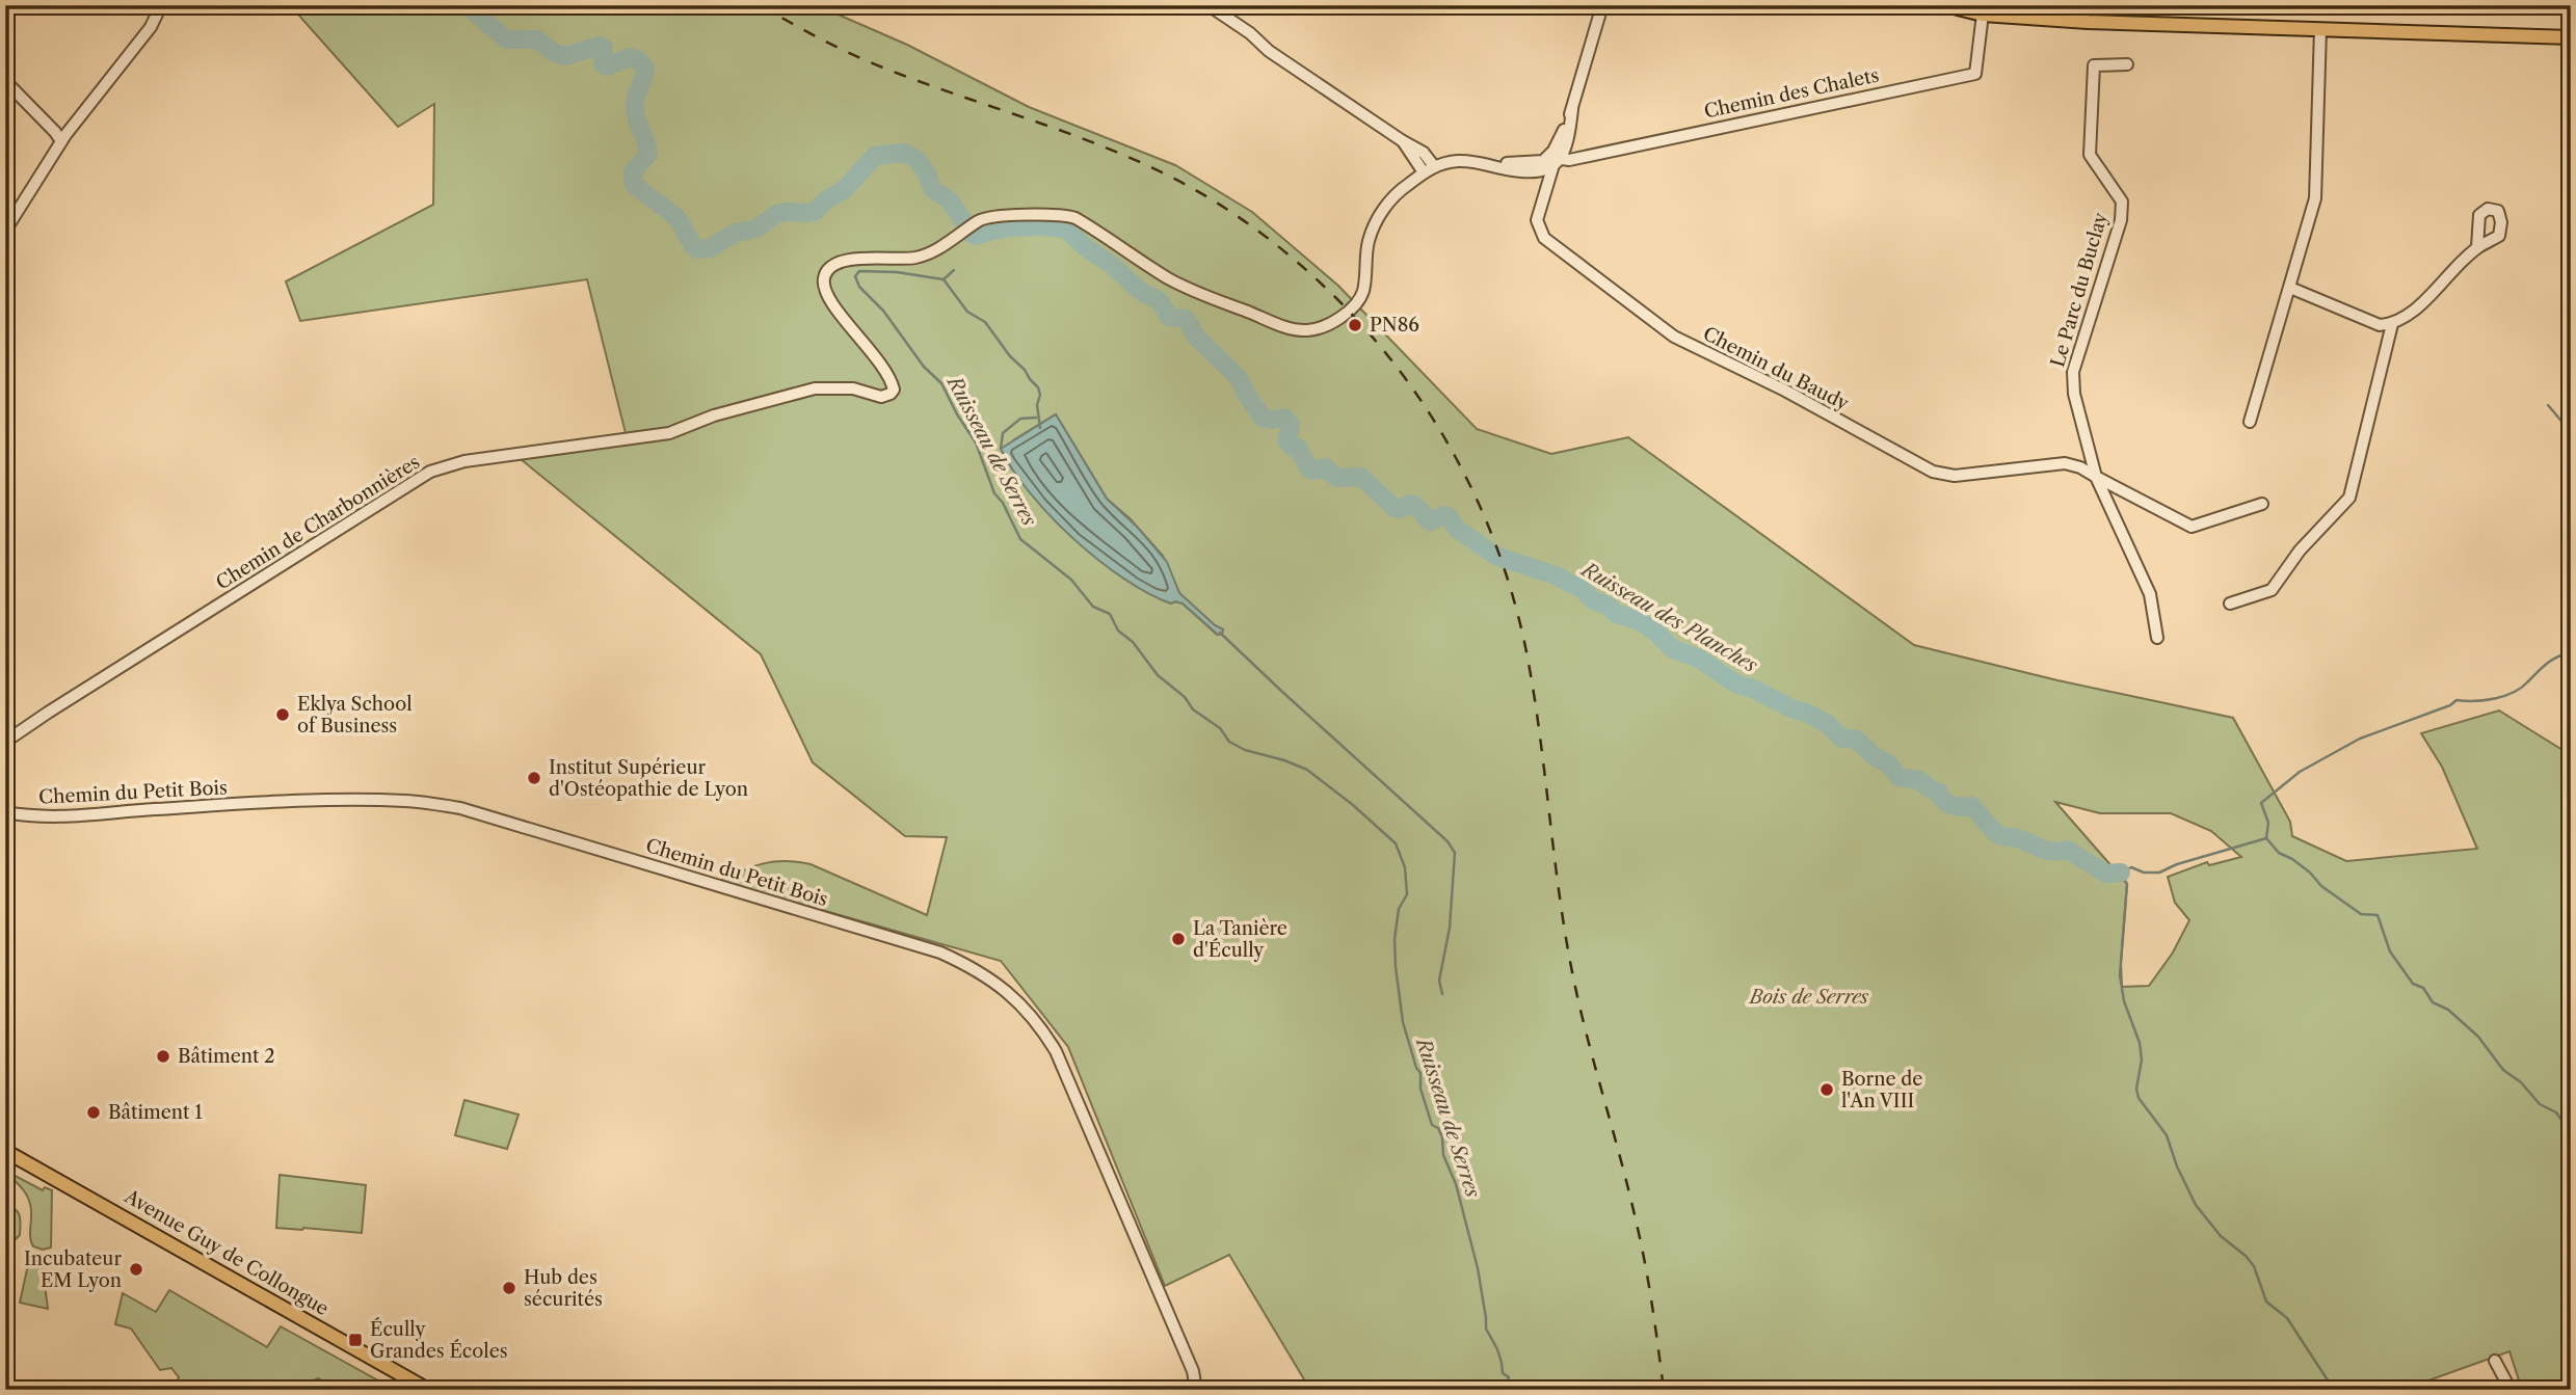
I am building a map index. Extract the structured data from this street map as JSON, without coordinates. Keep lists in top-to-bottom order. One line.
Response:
{"streets":{"main road":["Avenue Guy de Collongue"],"street":["Chemin des Chalets","Le Parc du Buclay","Chemin du Baudy","Chemin de Charbonnières","Chemin du Petit Bois"]},"crossings":[["Chemin des Chalets","Chemin du Baudy"],["Chemin des Chalets","Chemin de Charbonnières"],["Le Parc du Buclay","Chemin du Baudy"]],"water":["Ruisseau de Serres","Ruisseau des Planches"],"parks":["Bois de Serres"],"places":{"other":["PN86","Eklya School of Business","Institut Supérieur d'Ostéopathie de Lyon","La Tanière d'Écully","Bâtiment 2","Borne de l'An VIII","Bâtiment 1","Incubateur EM Lyon","Hub des sécurités"],"transit":["Écully Grandes Écoles"]}}
